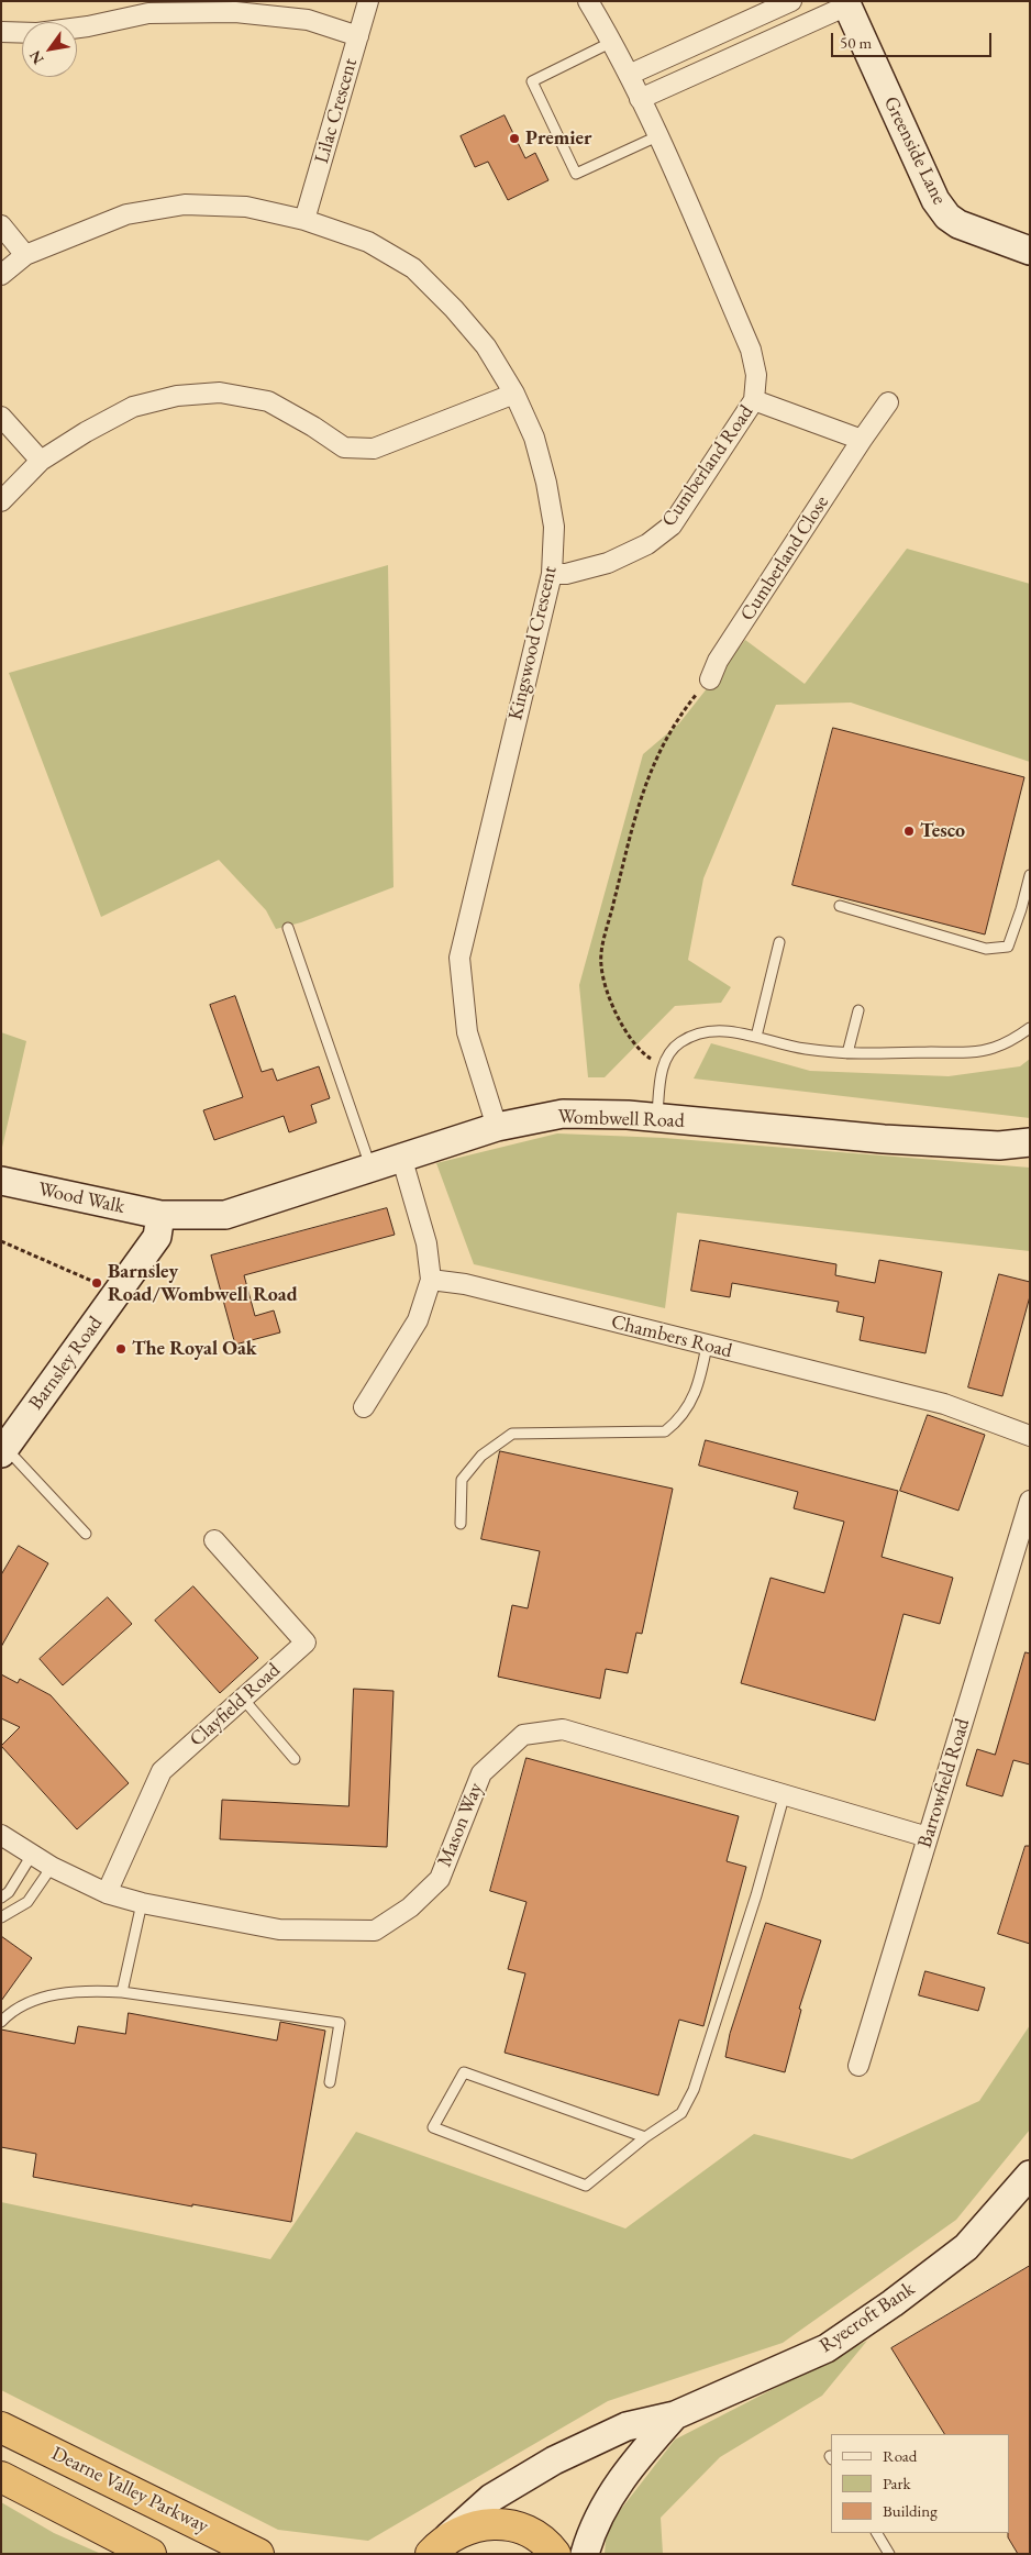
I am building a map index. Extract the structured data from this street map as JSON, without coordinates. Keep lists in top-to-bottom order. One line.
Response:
{"streets":{"highway":["Dearne Valley Parkway"],"main road":["Greenside Lane","Wombwell Road","Wood Walk","Barnsley Road","Ryecroft Bank"],"street":["Lilac Crescent","Cumberland Road","Cumberland Close","Kingswood Crescent","Chambers Road","Clayfield Road","Barrowfield Road","Mason Way"]},"crossings":[["Lilac Crescent","Kingswood Crescent"],["Cumberland Road","Kingswood Crescent"],["Kingswood Crescent","Wombwell Road"],["Wombwell Road","Wood Walk"],["Wombwell Road","Barnsley Road"],["Wood Walk","Barnsley Road"],["Clayfield Road","Mason Way"],["Barrowfield Road","Mason Way"]],"places":["Premier","Tesco","Barnsley Road/Wombwell Road","The Royal Oak"],"legend":["Road","Park","Building"],"scale_bar":"50 m","north":"bottom left"}
